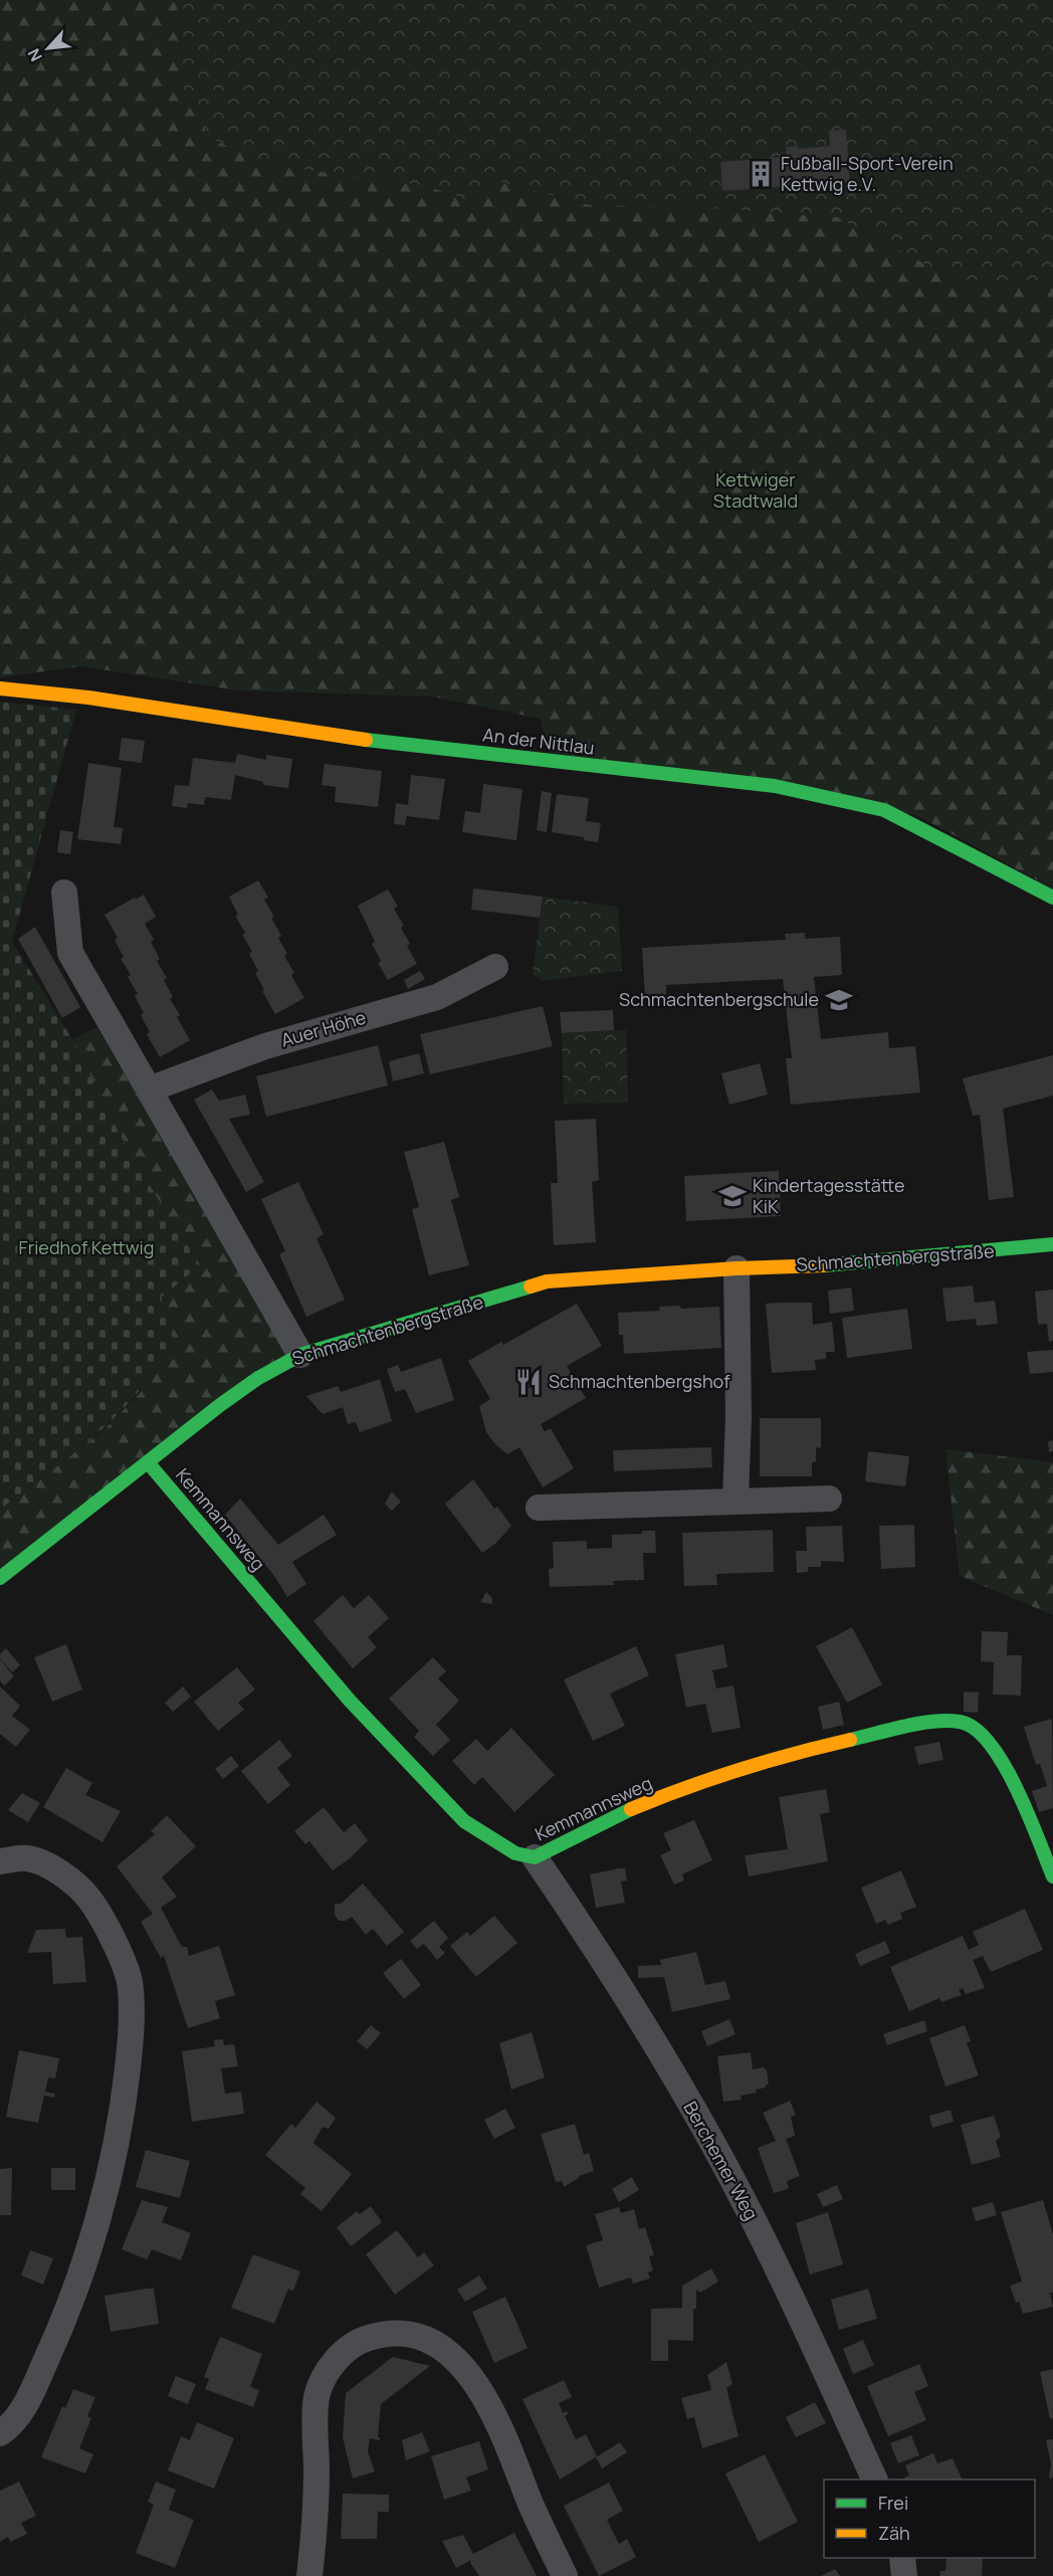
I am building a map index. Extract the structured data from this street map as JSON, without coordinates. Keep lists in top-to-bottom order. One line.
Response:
{"streets":{"street":["An der Nittlau","Auer Höhe","Schmachtenbergstraße","Kemmannsweg","Berchemer Weg"]},"crossings":[["Schmachtenbergstraße","Kemmannsweg"],["Kemmannsweg","Berchemer Weg"]],"parks":["Kettwiger Stadtwald","Friedhof Kettwig"],"places":{"building":["Fußball-Sport-Verein Kettwig e.V."],"school or university":["Schmachtenbergschule","Kindertagesstätte KiK"],"restaurant":["Schmachtenbergshof"]},"legend":["Frei","Zäh"],"north":"bottom left"}
